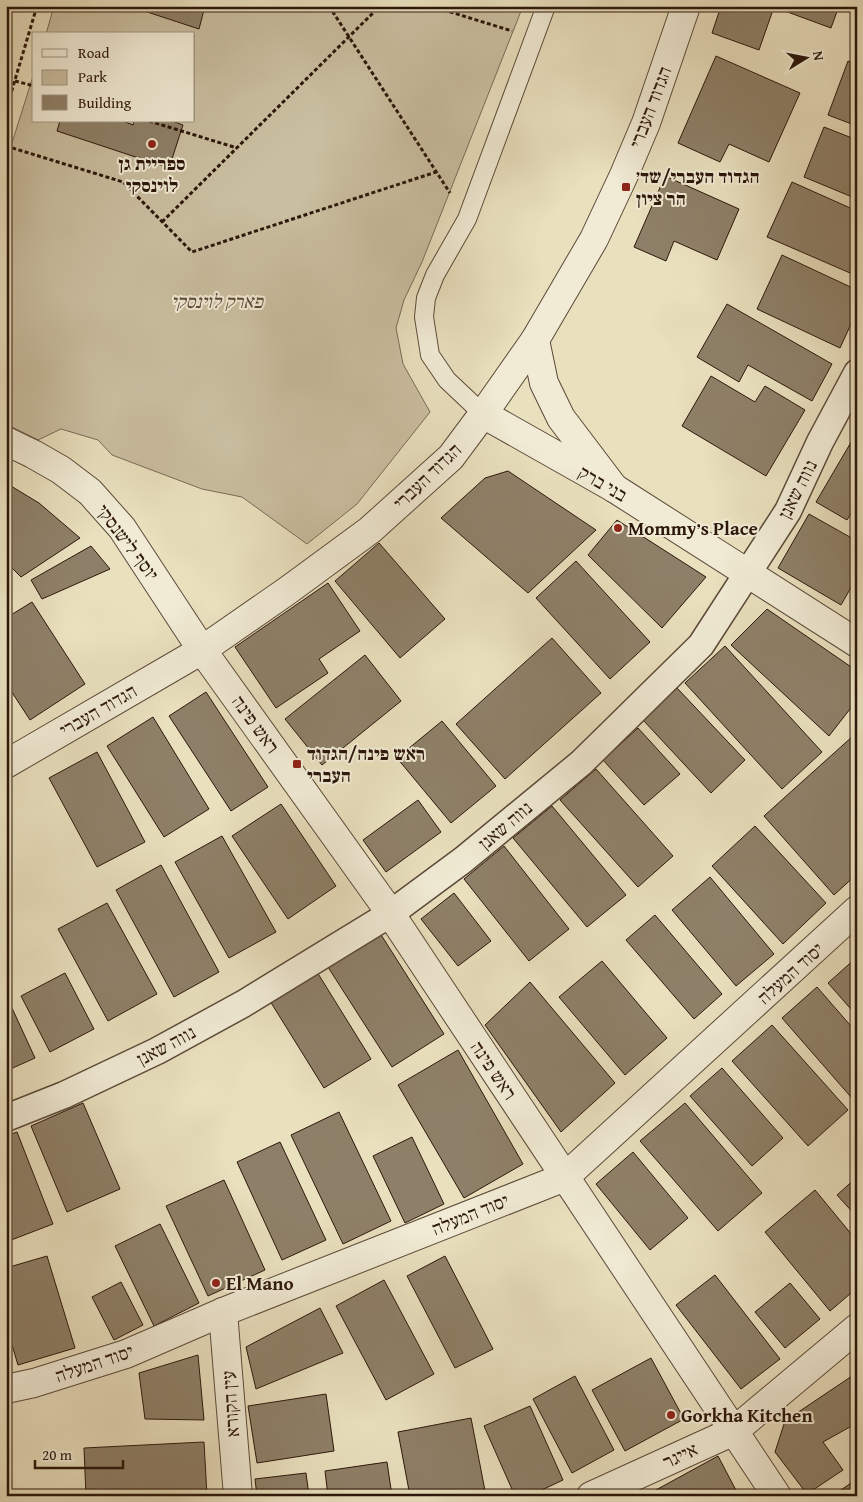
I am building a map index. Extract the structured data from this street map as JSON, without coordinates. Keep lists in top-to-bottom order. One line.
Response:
{"streets":{"street":["הגדוד העברי","בני ברק","נווה שאנן","יוסף לישנסקי","ראש פינה","יסוד המעלה","עין הקורא","אייגר"]},"crossings":[["הגדוד העברי","בני ברק"],["הגדוד העברי","יוסף לישנסקי"],["הגדוד העברי","ראש פינה"],["בני ברק","נווה שאנן"],["נווה שאנן","ראש פינה"],["יוסף לישנסקי","ראש פינה"],["ראש פינה","יסוד המעלה"],["ראש פינה","אייגר"],["יסוד המעלה","עין הקורא"]],"parks":["פארק לוינסקי"],"places":{"other":["ספריית גן לוינסקי","Mommy׳s Place","El Mano","Gorkha Kitchen"],"transit":["הגדוד העברי/שד׳ הר ציון","ראש פינה/הגדוד העברי"]},"legend":["Road","Park","Building"],"scale_bar":"20 m","north":"right"}
